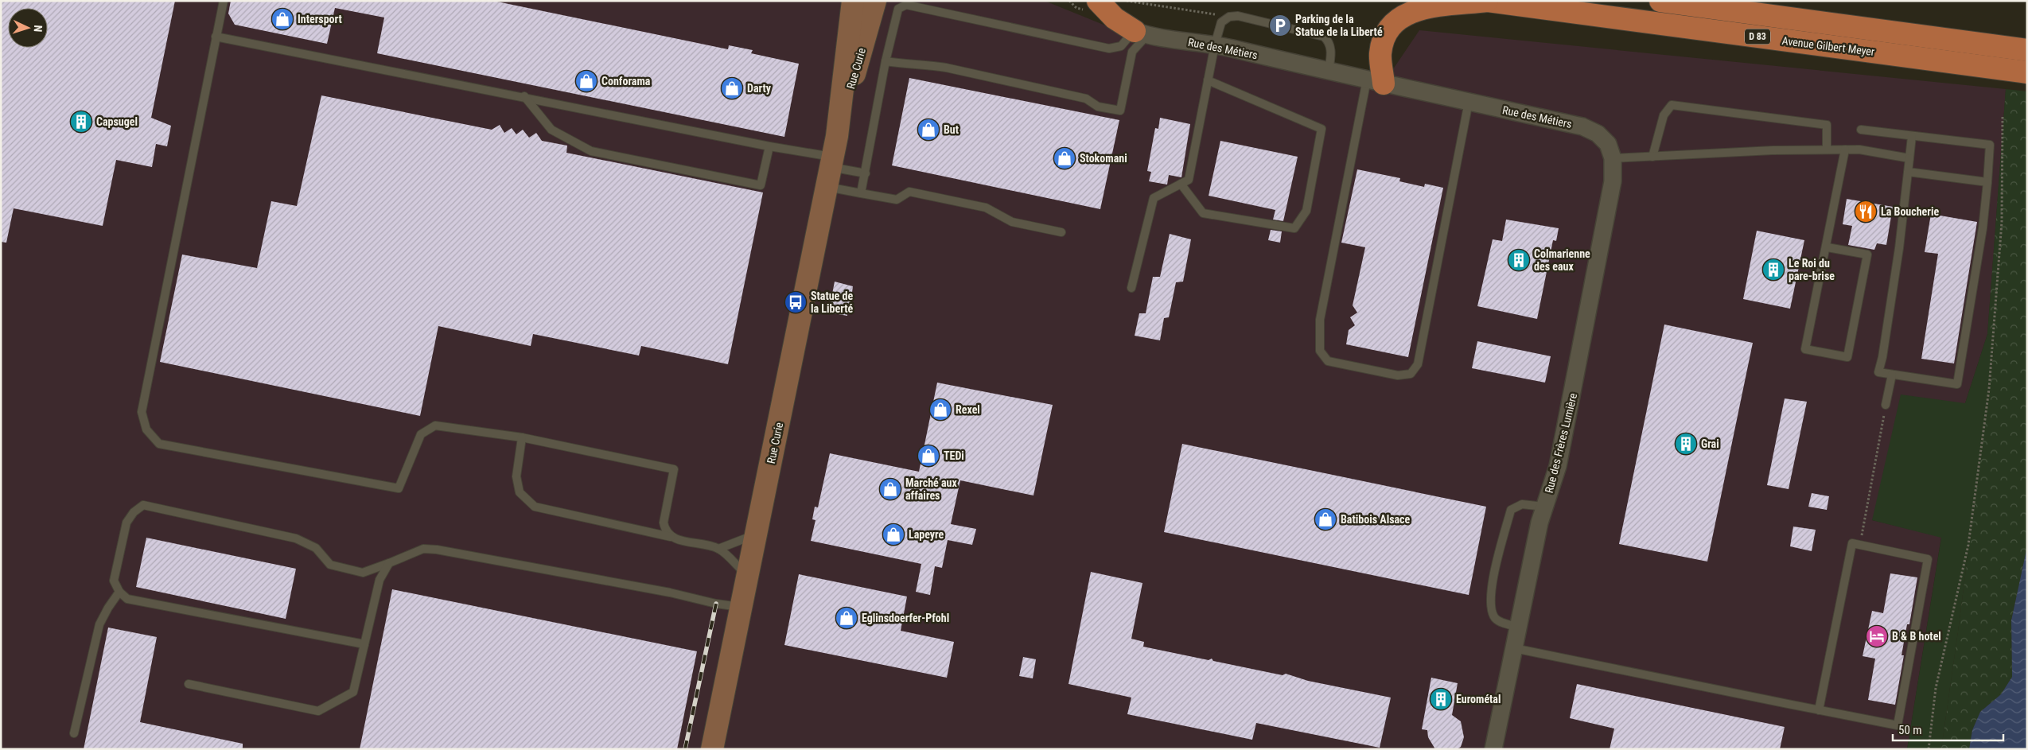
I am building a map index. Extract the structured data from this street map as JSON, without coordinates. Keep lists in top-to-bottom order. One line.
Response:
{"streets":{"main road":["D 83","Avenue Gilbert Meyer","Rue Curie"],"street":["Rue des Métiers","Rue des Frères Lumière"]},"crossings":[["Avenue Gilbert Meyer","Rue des Métiers"],["Rue des Métiers","Rue des Frères Lumière"]],"places":{"shop":["Intersport","Conforama","Darty","But","Stokomani","Rexel","TEDi","Marché aux affaires","Batibois Alsace","Lapeyre","Eglinsdoerfer-Pfohl"],"parking":["Parking de la Statue de la Liberté"],"building":["Capsugel","Colmarienne des eaux","Le Roi du pare-brise","Grai","Eurométal"],"restaurant":["La Boucherie"],"bus stop":["Statue de la Liberté"],"hotel":["B & B hotel"]},"scale_bar":"50 m","north":"right"}
